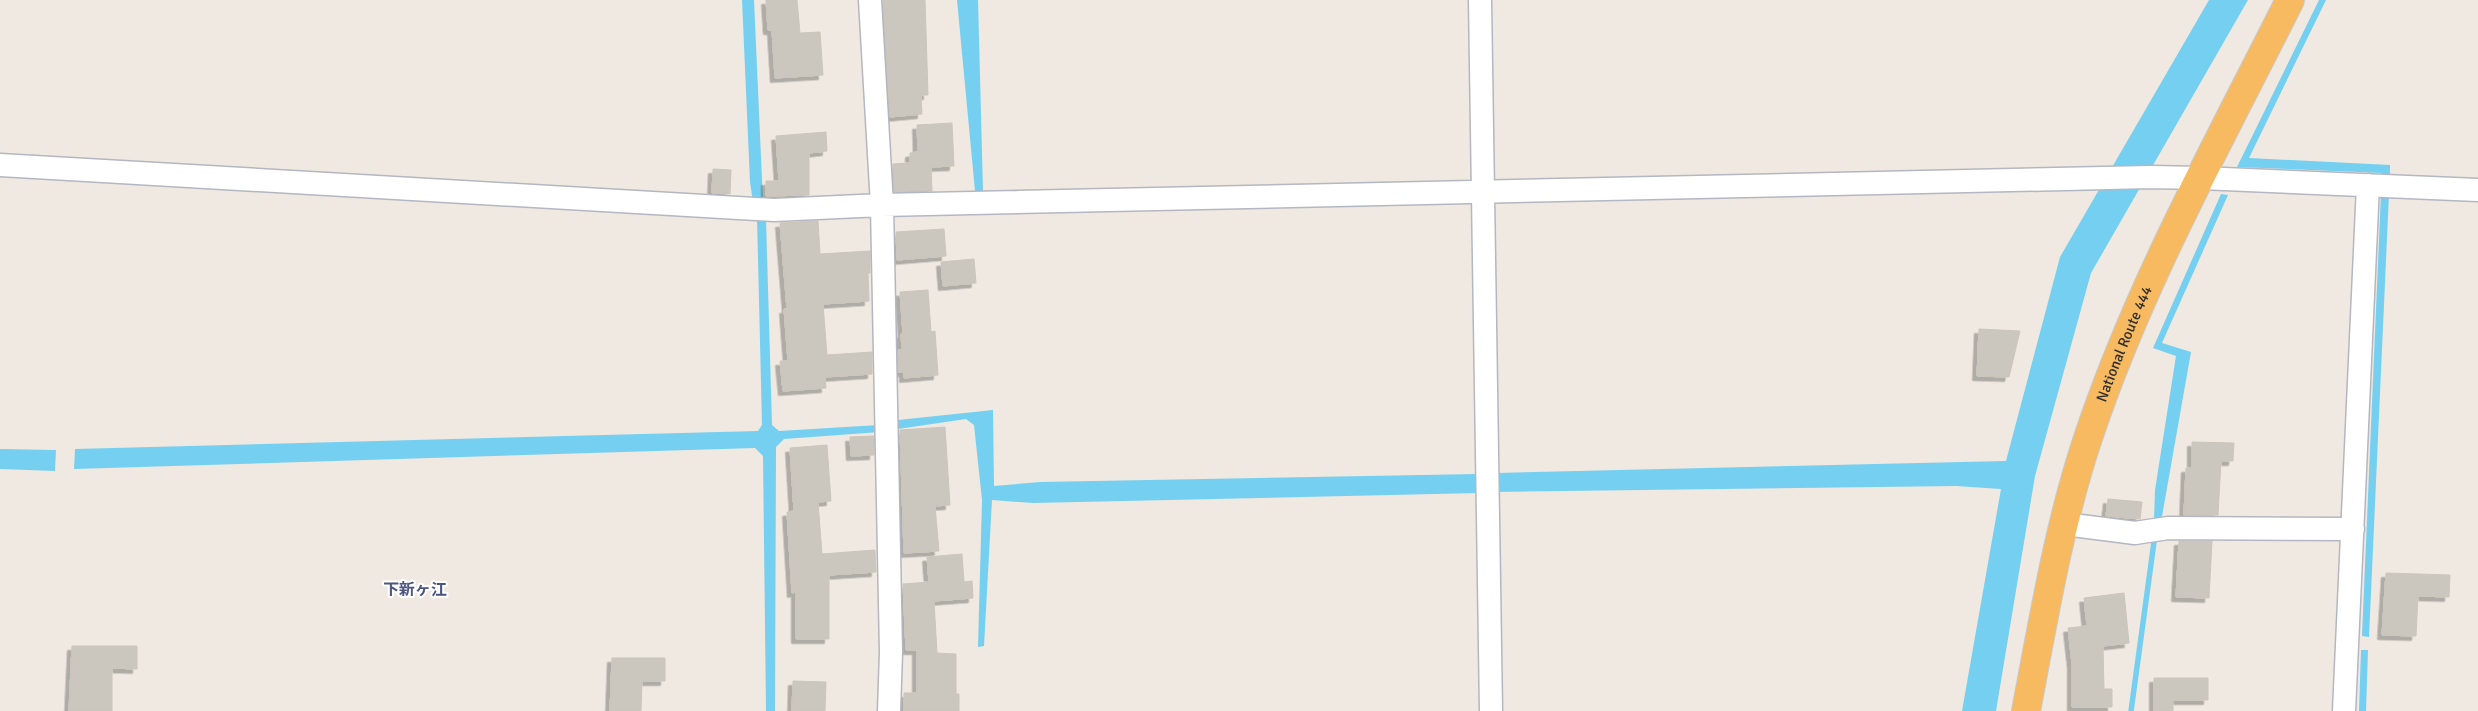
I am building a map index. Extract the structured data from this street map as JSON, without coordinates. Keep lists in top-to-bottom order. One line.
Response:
{"streets":{"highway":["National Route 444"]},"districts":["下新ヶ江"]}
